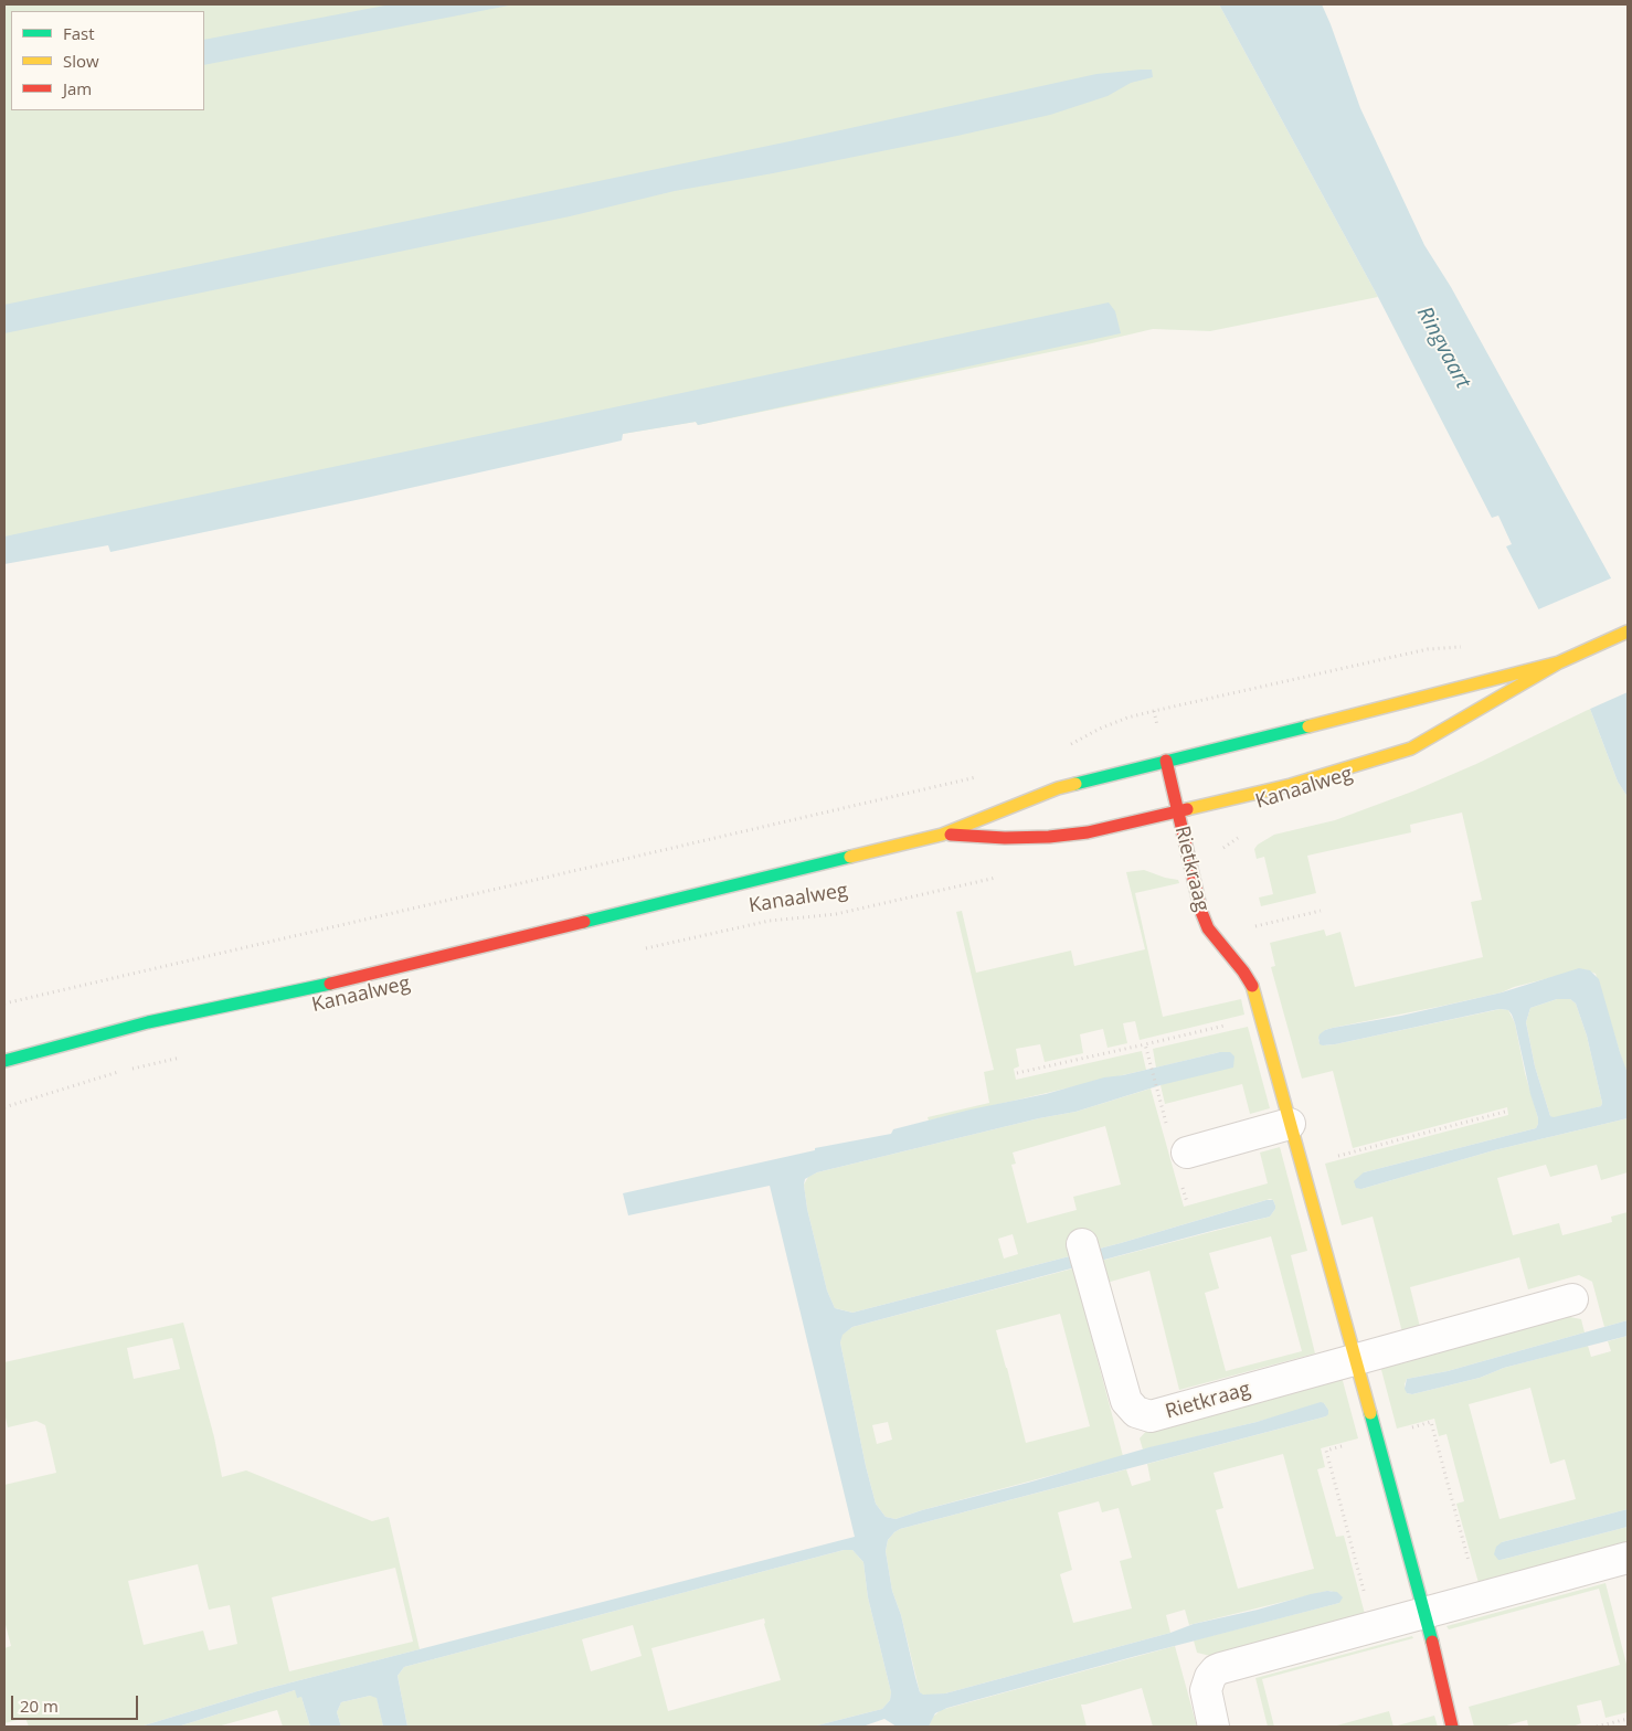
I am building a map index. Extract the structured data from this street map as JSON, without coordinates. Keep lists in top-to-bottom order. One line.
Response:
{"streets":{"main road":["Kanaalweg","Rietkraag"]},"crossings":[["Kanaalweg","Rietkraag"]],"water":["Ringvaart"],"legend":["Fast","Slow","Jam"],"scale_bar":"20 m"}
